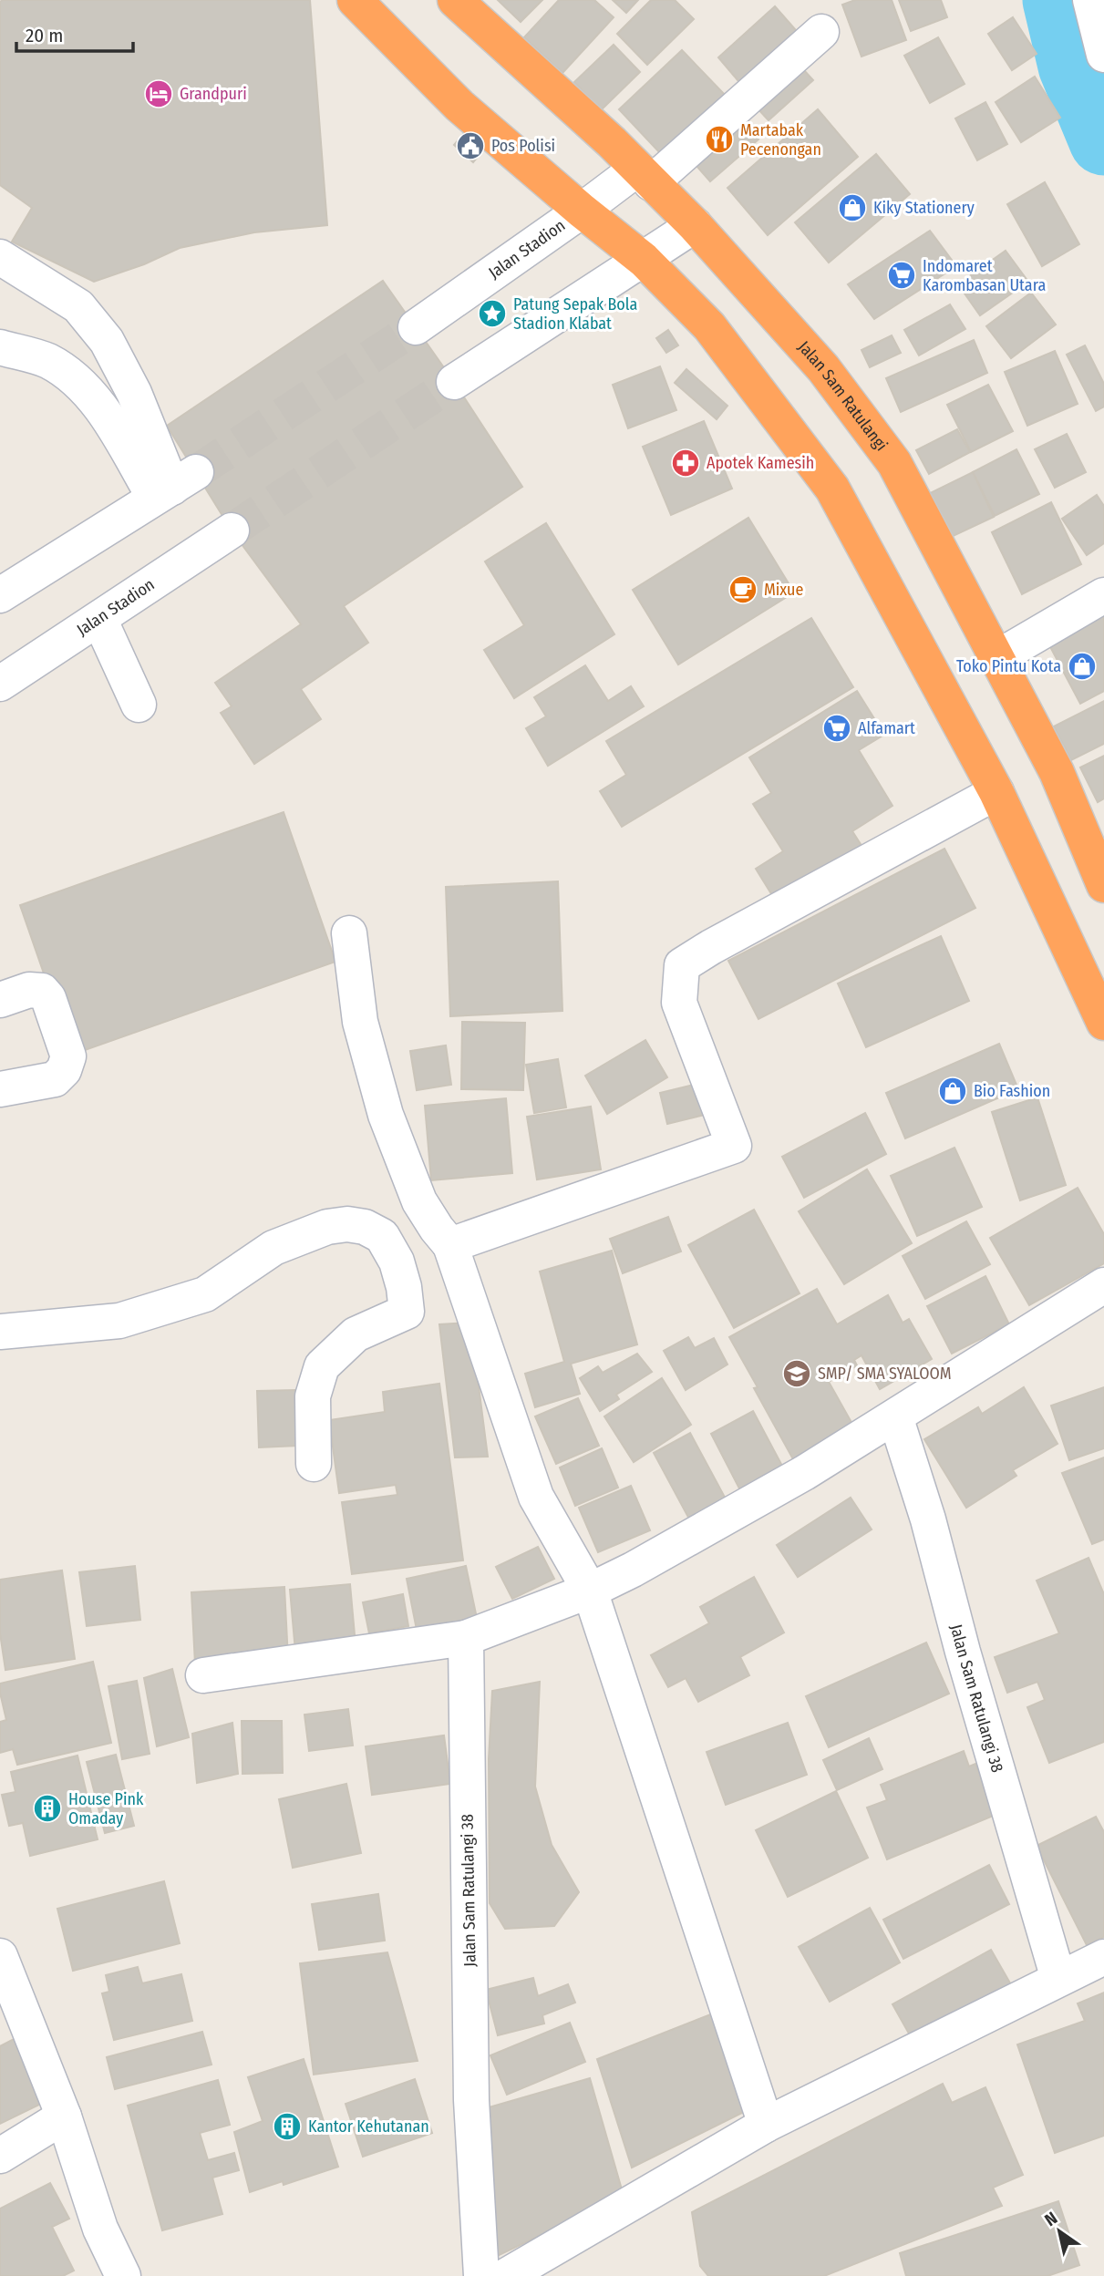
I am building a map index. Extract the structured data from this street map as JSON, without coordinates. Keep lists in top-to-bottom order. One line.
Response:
{"streets":{"highway":["Jalan Sam Ratulangi"],"street":["Jalan Stadion","Jalan Sam Ratulangi 38"]},"crossings":[["Jalan Stadion","Jalan Sam Ratulangi"]],"places":{"hotel":["Grandpuri"],"restaurant":["Martabak Pecenongan"],"public building":["Pos Polisi"],"shop":["Kiky Stationery","Toko Pintu Kota","Bio Fashion"],"supermarket":["Indomaret Karombasan Utara","Alfamart"],"place":["Patung Sepak Bola Stadion Klabat"],"pharmacy":["Apotek Kamesih"],"cafe":["Mixue"],"school or university":["SMP/ SMA SYALOOM"],"building":["House Pink Omaday","Kantor Kehutanan"]},"scale_bar":"20 m","north":"top left"}
